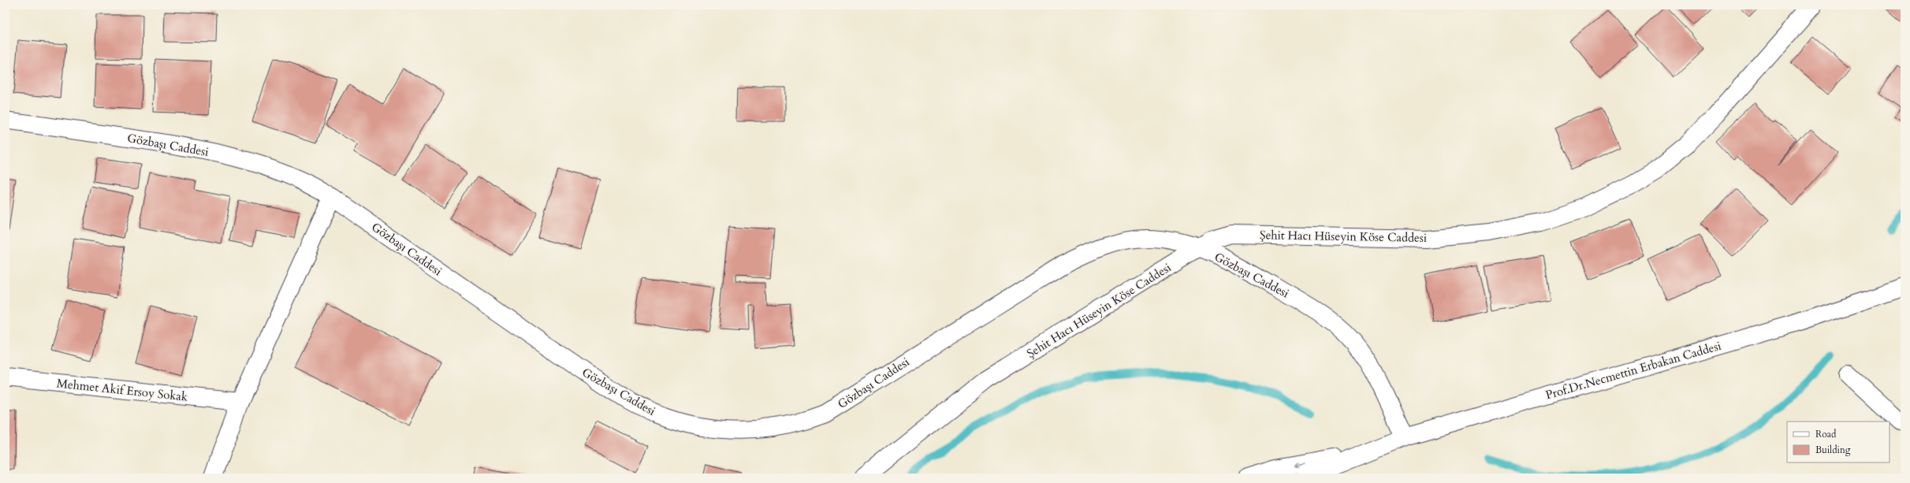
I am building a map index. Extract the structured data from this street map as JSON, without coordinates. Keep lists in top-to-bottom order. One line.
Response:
{"streets":{"street":["Gözbaşı Caddesi","Şehit Hacı Hüseyin Köse Caddesi","Prof.Dr.Necmettin Erbakan Caddesi","Mehmet Akif Ersoy Sokak"]},"crossings":[["Gözbaşı Caddesi","Şehit Hacı Hüseyin Köse Caddesi"],["Gözbaşı Caddesi","Prof.Dr.Necmettin Erbakan Caddesi"]],"legend":["Road","Building"]}
